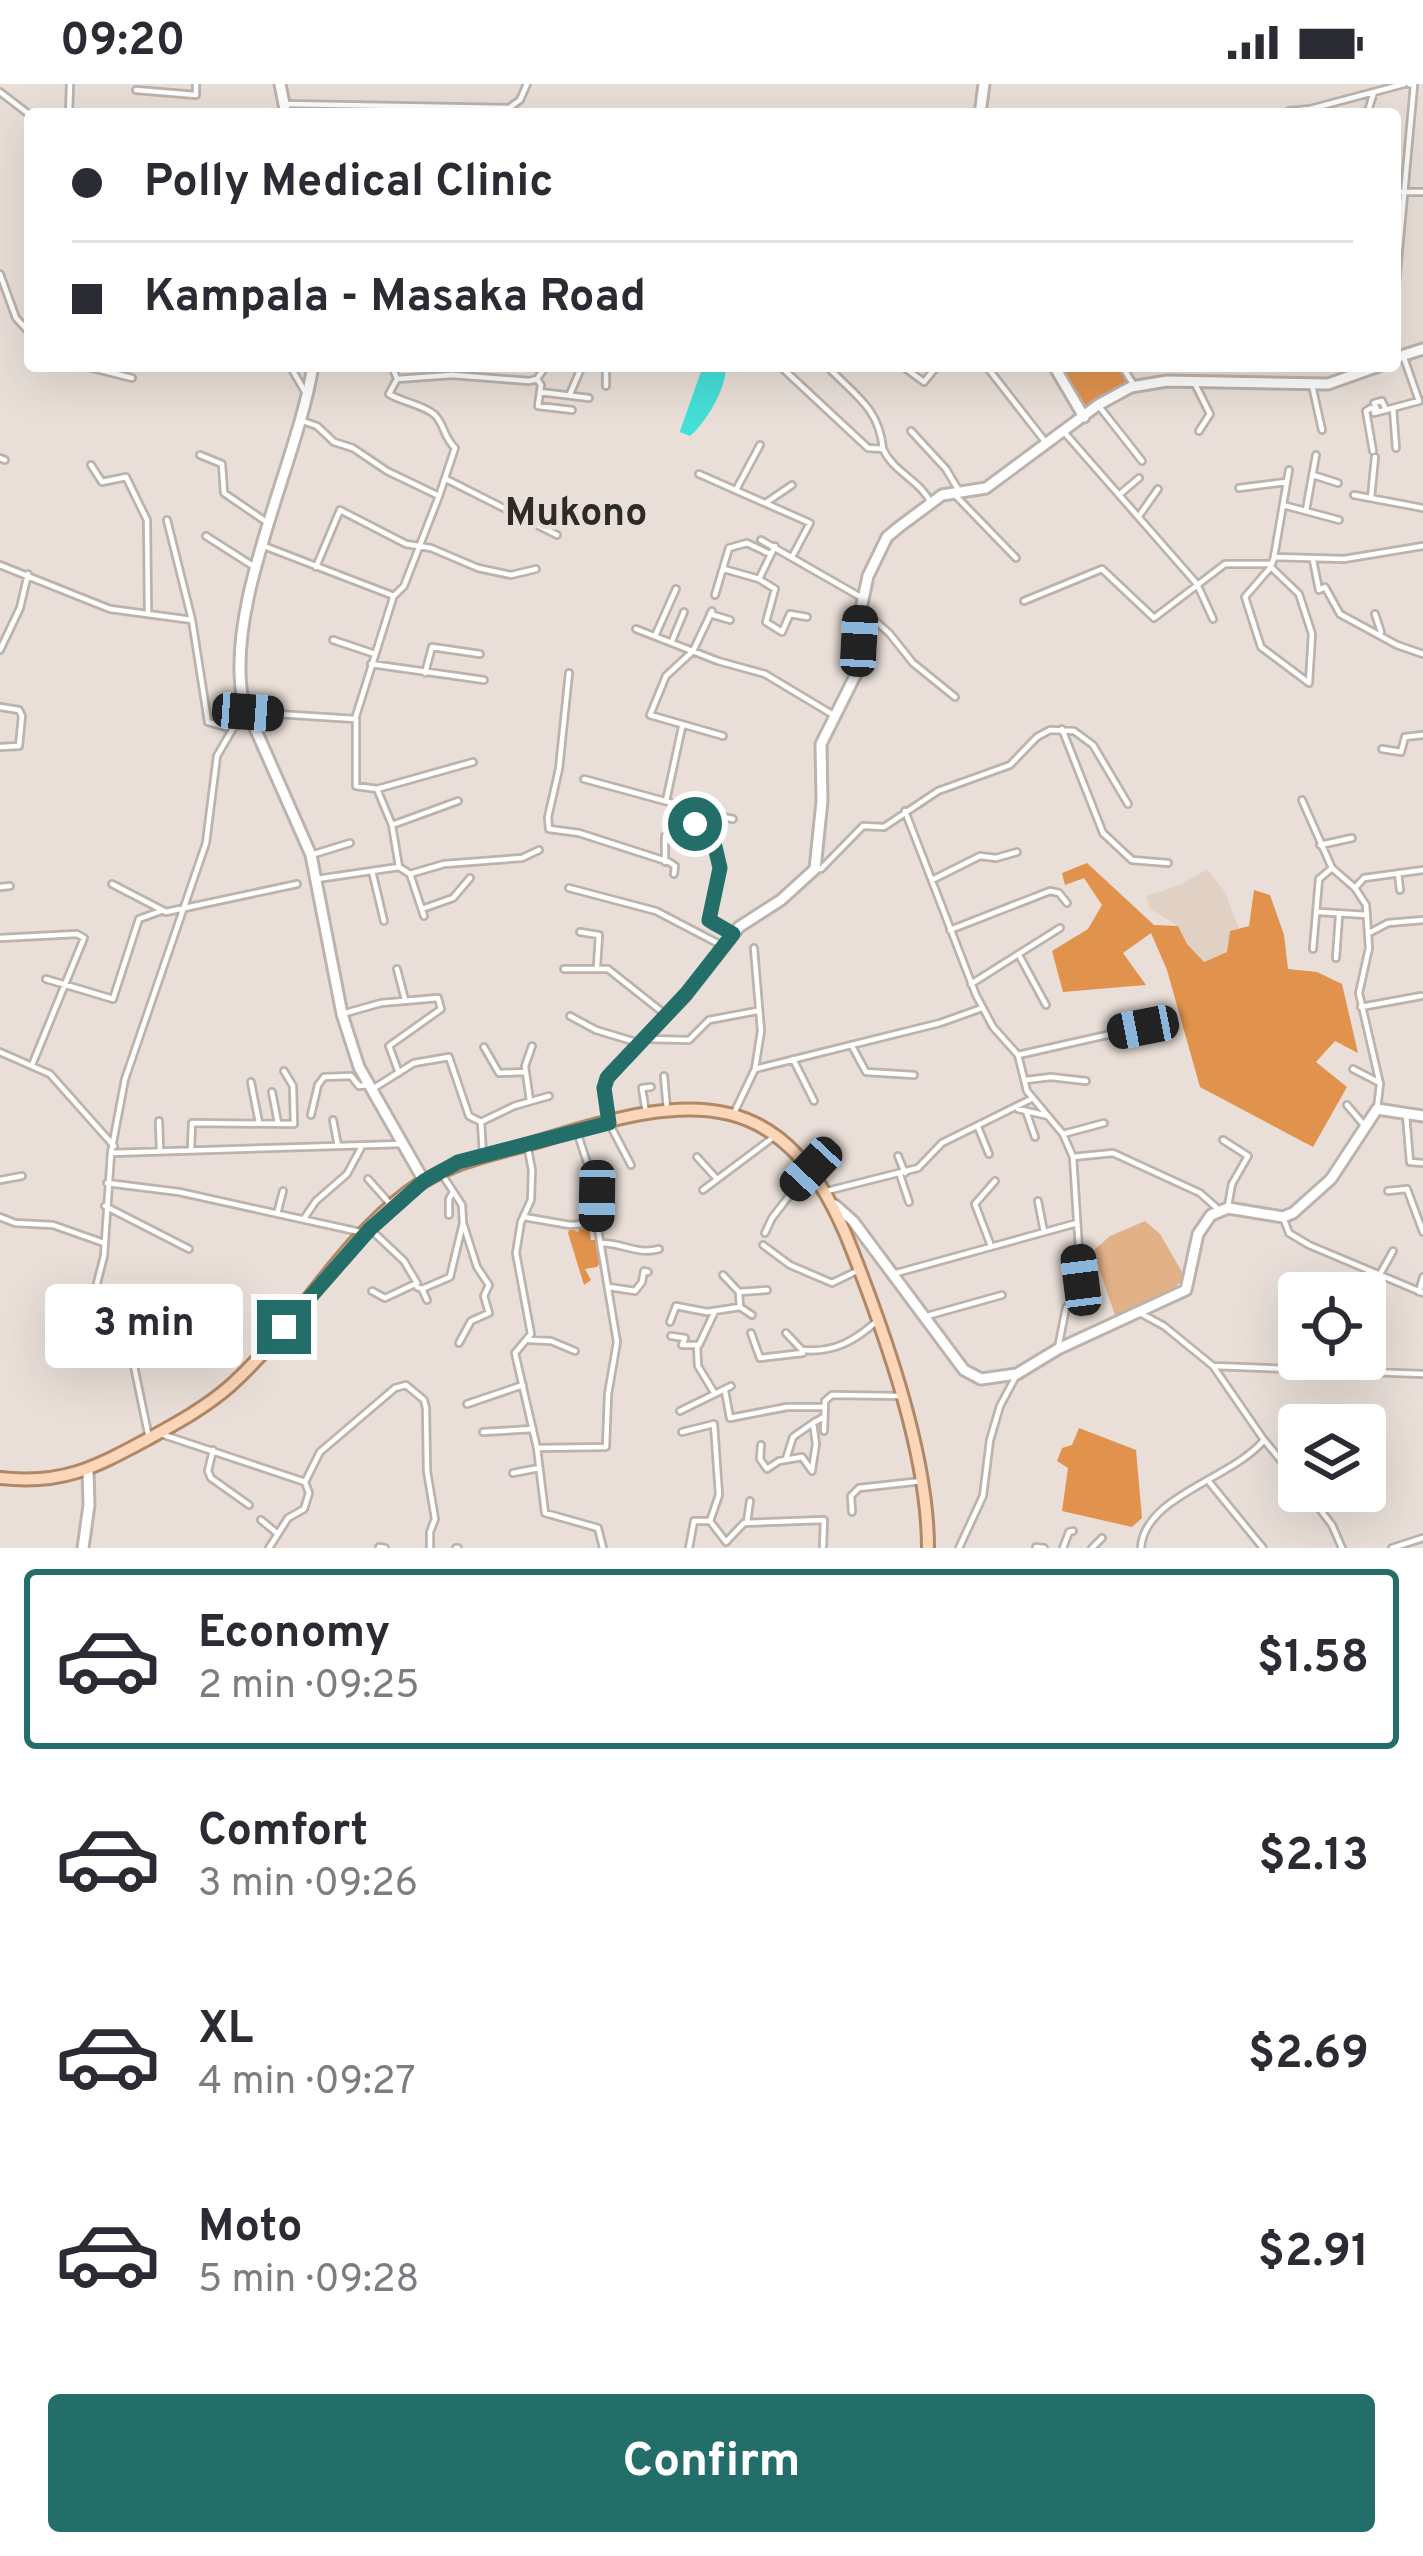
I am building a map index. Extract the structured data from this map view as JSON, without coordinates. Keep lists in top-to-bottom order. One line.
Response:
{"districts":["Mukono"],"page":{"status":"09:20","banner":["Polly Medical Clinic","Kampala - Masaka Road"],"bubble":"3 min","list":[{"name":"Economy","note":"2 min · 09:25","value":"$1.58"},{"name":"Comfort","note":"3 min · 09:26","value":"$2.13"},{"name":"XL","note":"4 min · 09:27","value":"$2.69"},{"name":"Moto","note":"5 min · 09:28","value":"$2.91"}],"buttons":"Confirm"}}
